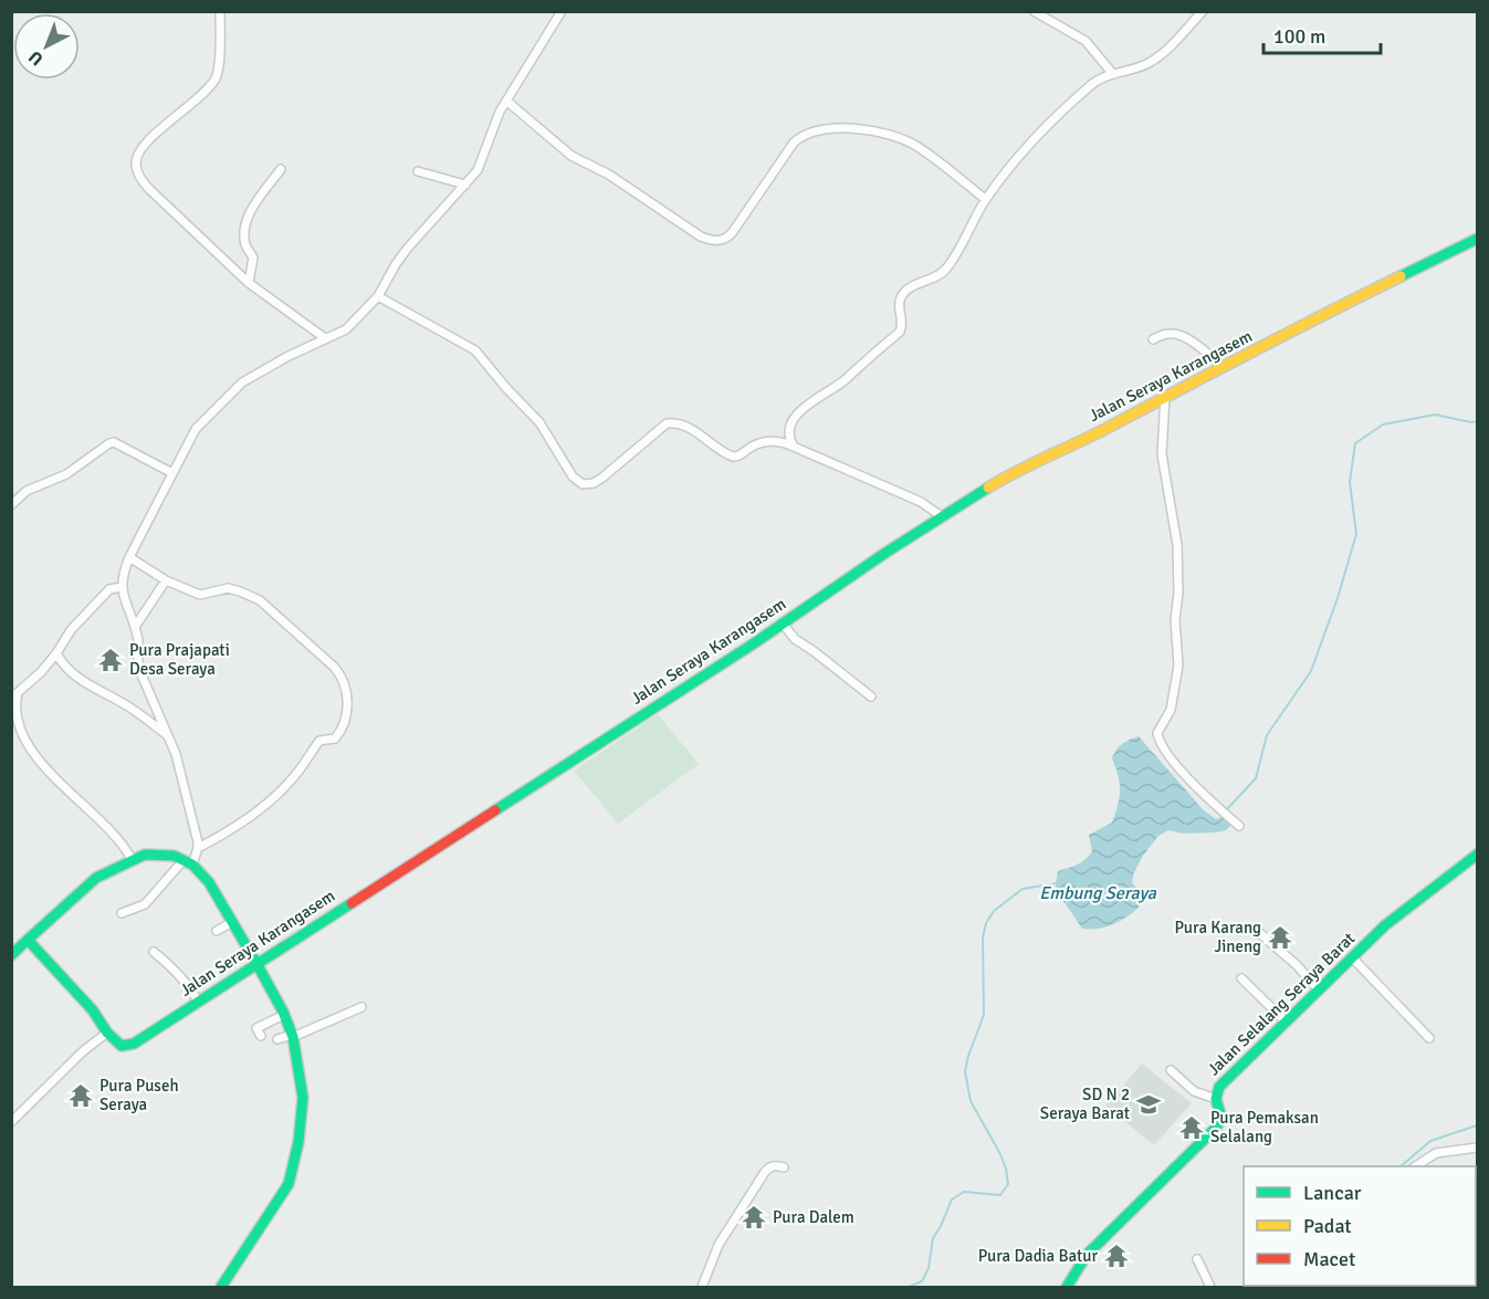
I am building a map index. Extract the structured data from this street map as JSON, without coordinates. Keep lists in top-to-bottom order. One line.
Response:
{"streets":{"street":["Jalan Seraya Karangasem","Jalan Selalang Seraya Barat"]},"water":["Embung Seraya"],"places":{"temple":["Pura Prajapati Desa Seraya","Pura Karang Jineng","Pura Puseh Seraya","Pura Pemaksan Selalang","Pura Dalem","Pura Dadia Batur"],"school or university":["SD N 2 Seraya Barat"]},"legend":["Lancar","Padat","Macet"],"scale_bar":"100 m","north":"bottom left"}
